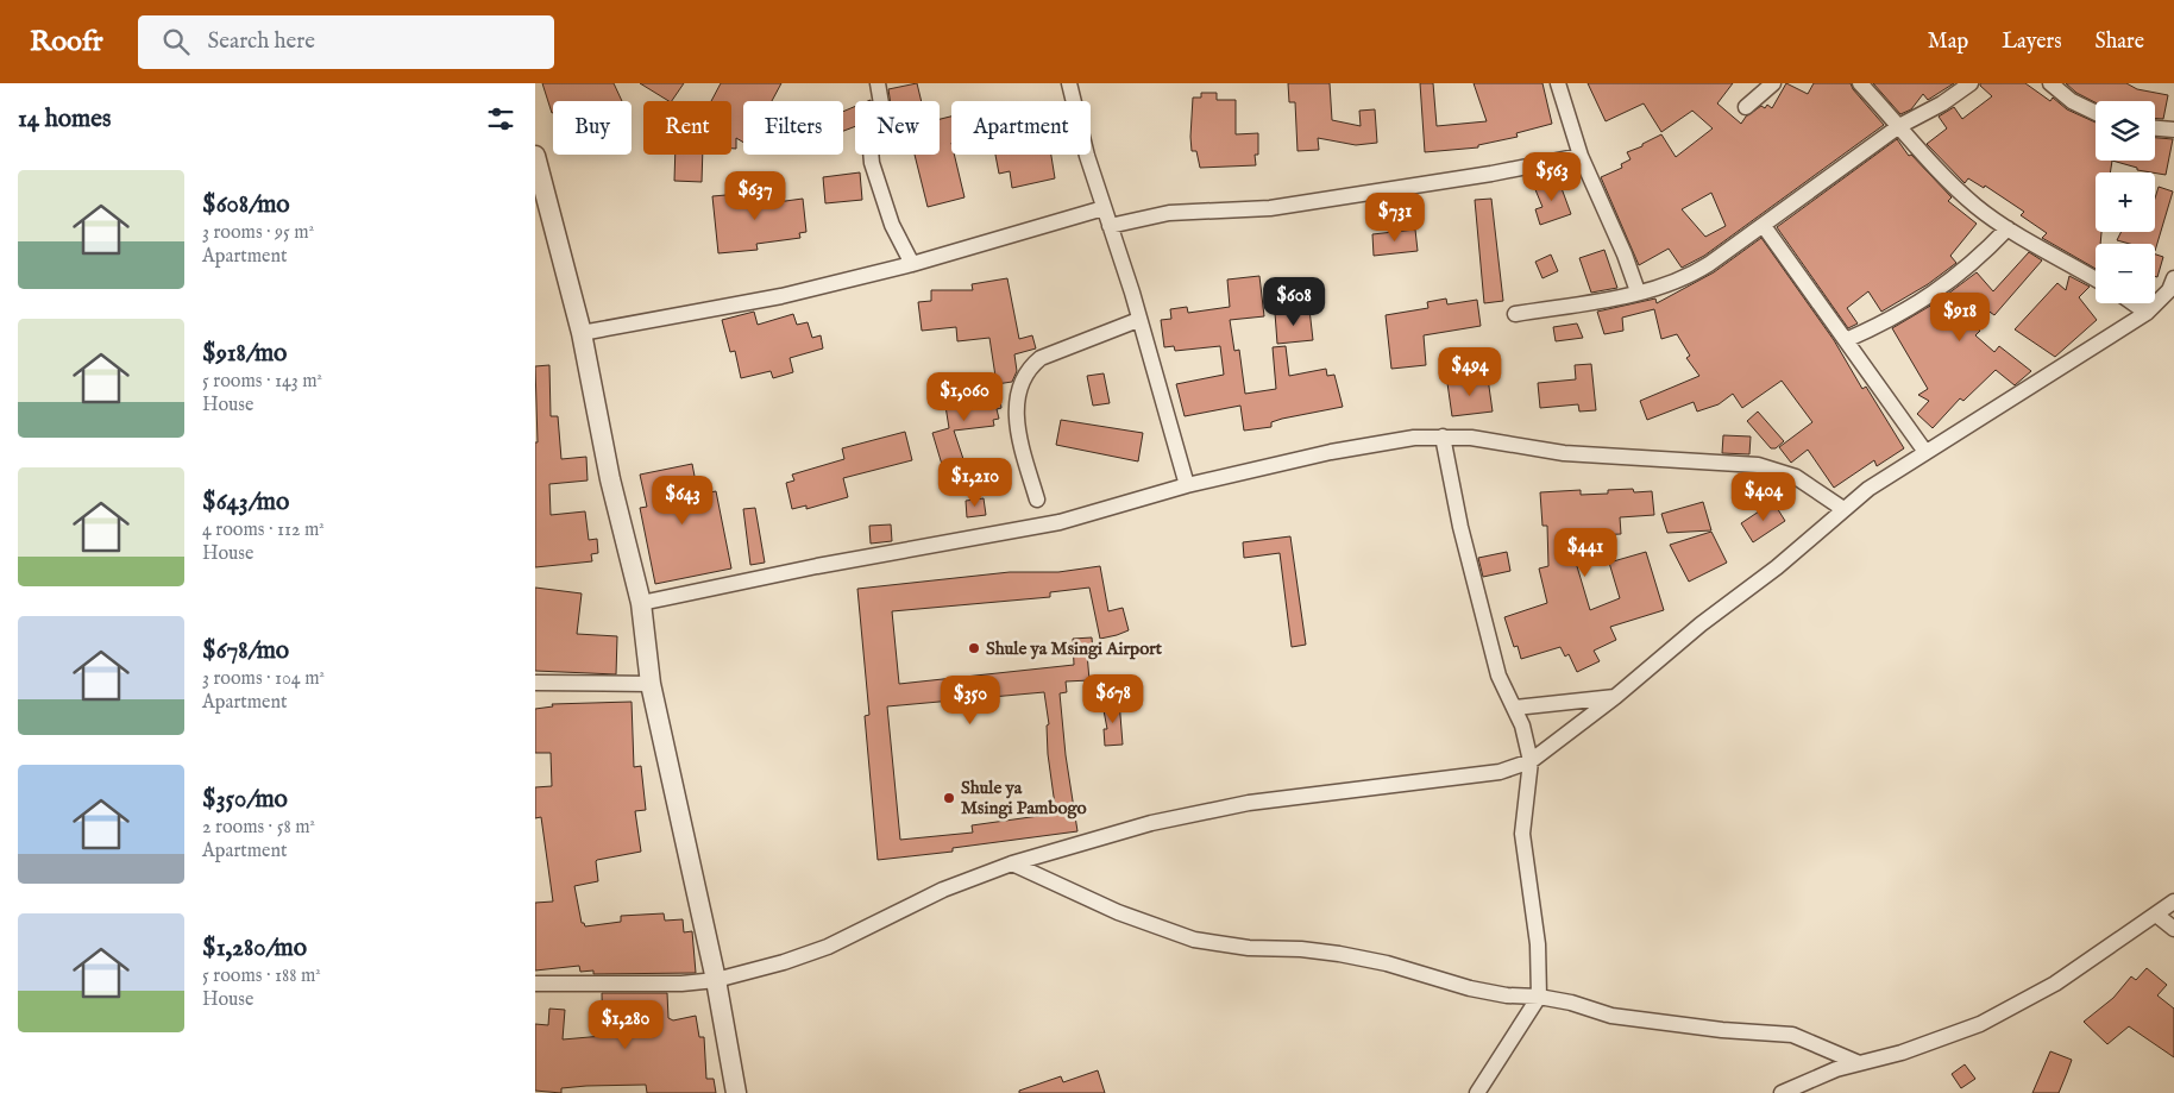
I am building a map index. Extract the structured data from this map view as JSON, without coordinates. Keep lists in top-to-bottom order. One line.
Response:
{"places":["Shule ya Msingi Airport","Shule ya Msingi Pambogo"],"page":{"header":"Roofr","search":"Search here","nav":["Map","Layers","Share"],"heading":"14 homes","map_buttons":["+","−"],"chip":["Buy","Rent","Filters","New","Apartment"],"price":["$563","$637","$731","$608","$918","$494","$1,060","$1,210","$404","$643","$441","$678","$350","$1,280"],"list":[{"name":"$608/mo","note":"3 rooms · 95 m² · Apartment"},{"name":"$918/mo","note":"5 rooms · 143 m² · House"},{"name":"$643/mo","note":"4 rooms · 112 m² · House"},{"name":"$678/mo","note":"3 rooms · 104 m² · Apartment"},{"name":"$350/mo","note":"2 rooms · 58 m² · Apartment"},{"name":"$1,280/mo","note":"5 rooms · 188 m² · House"}]}}
